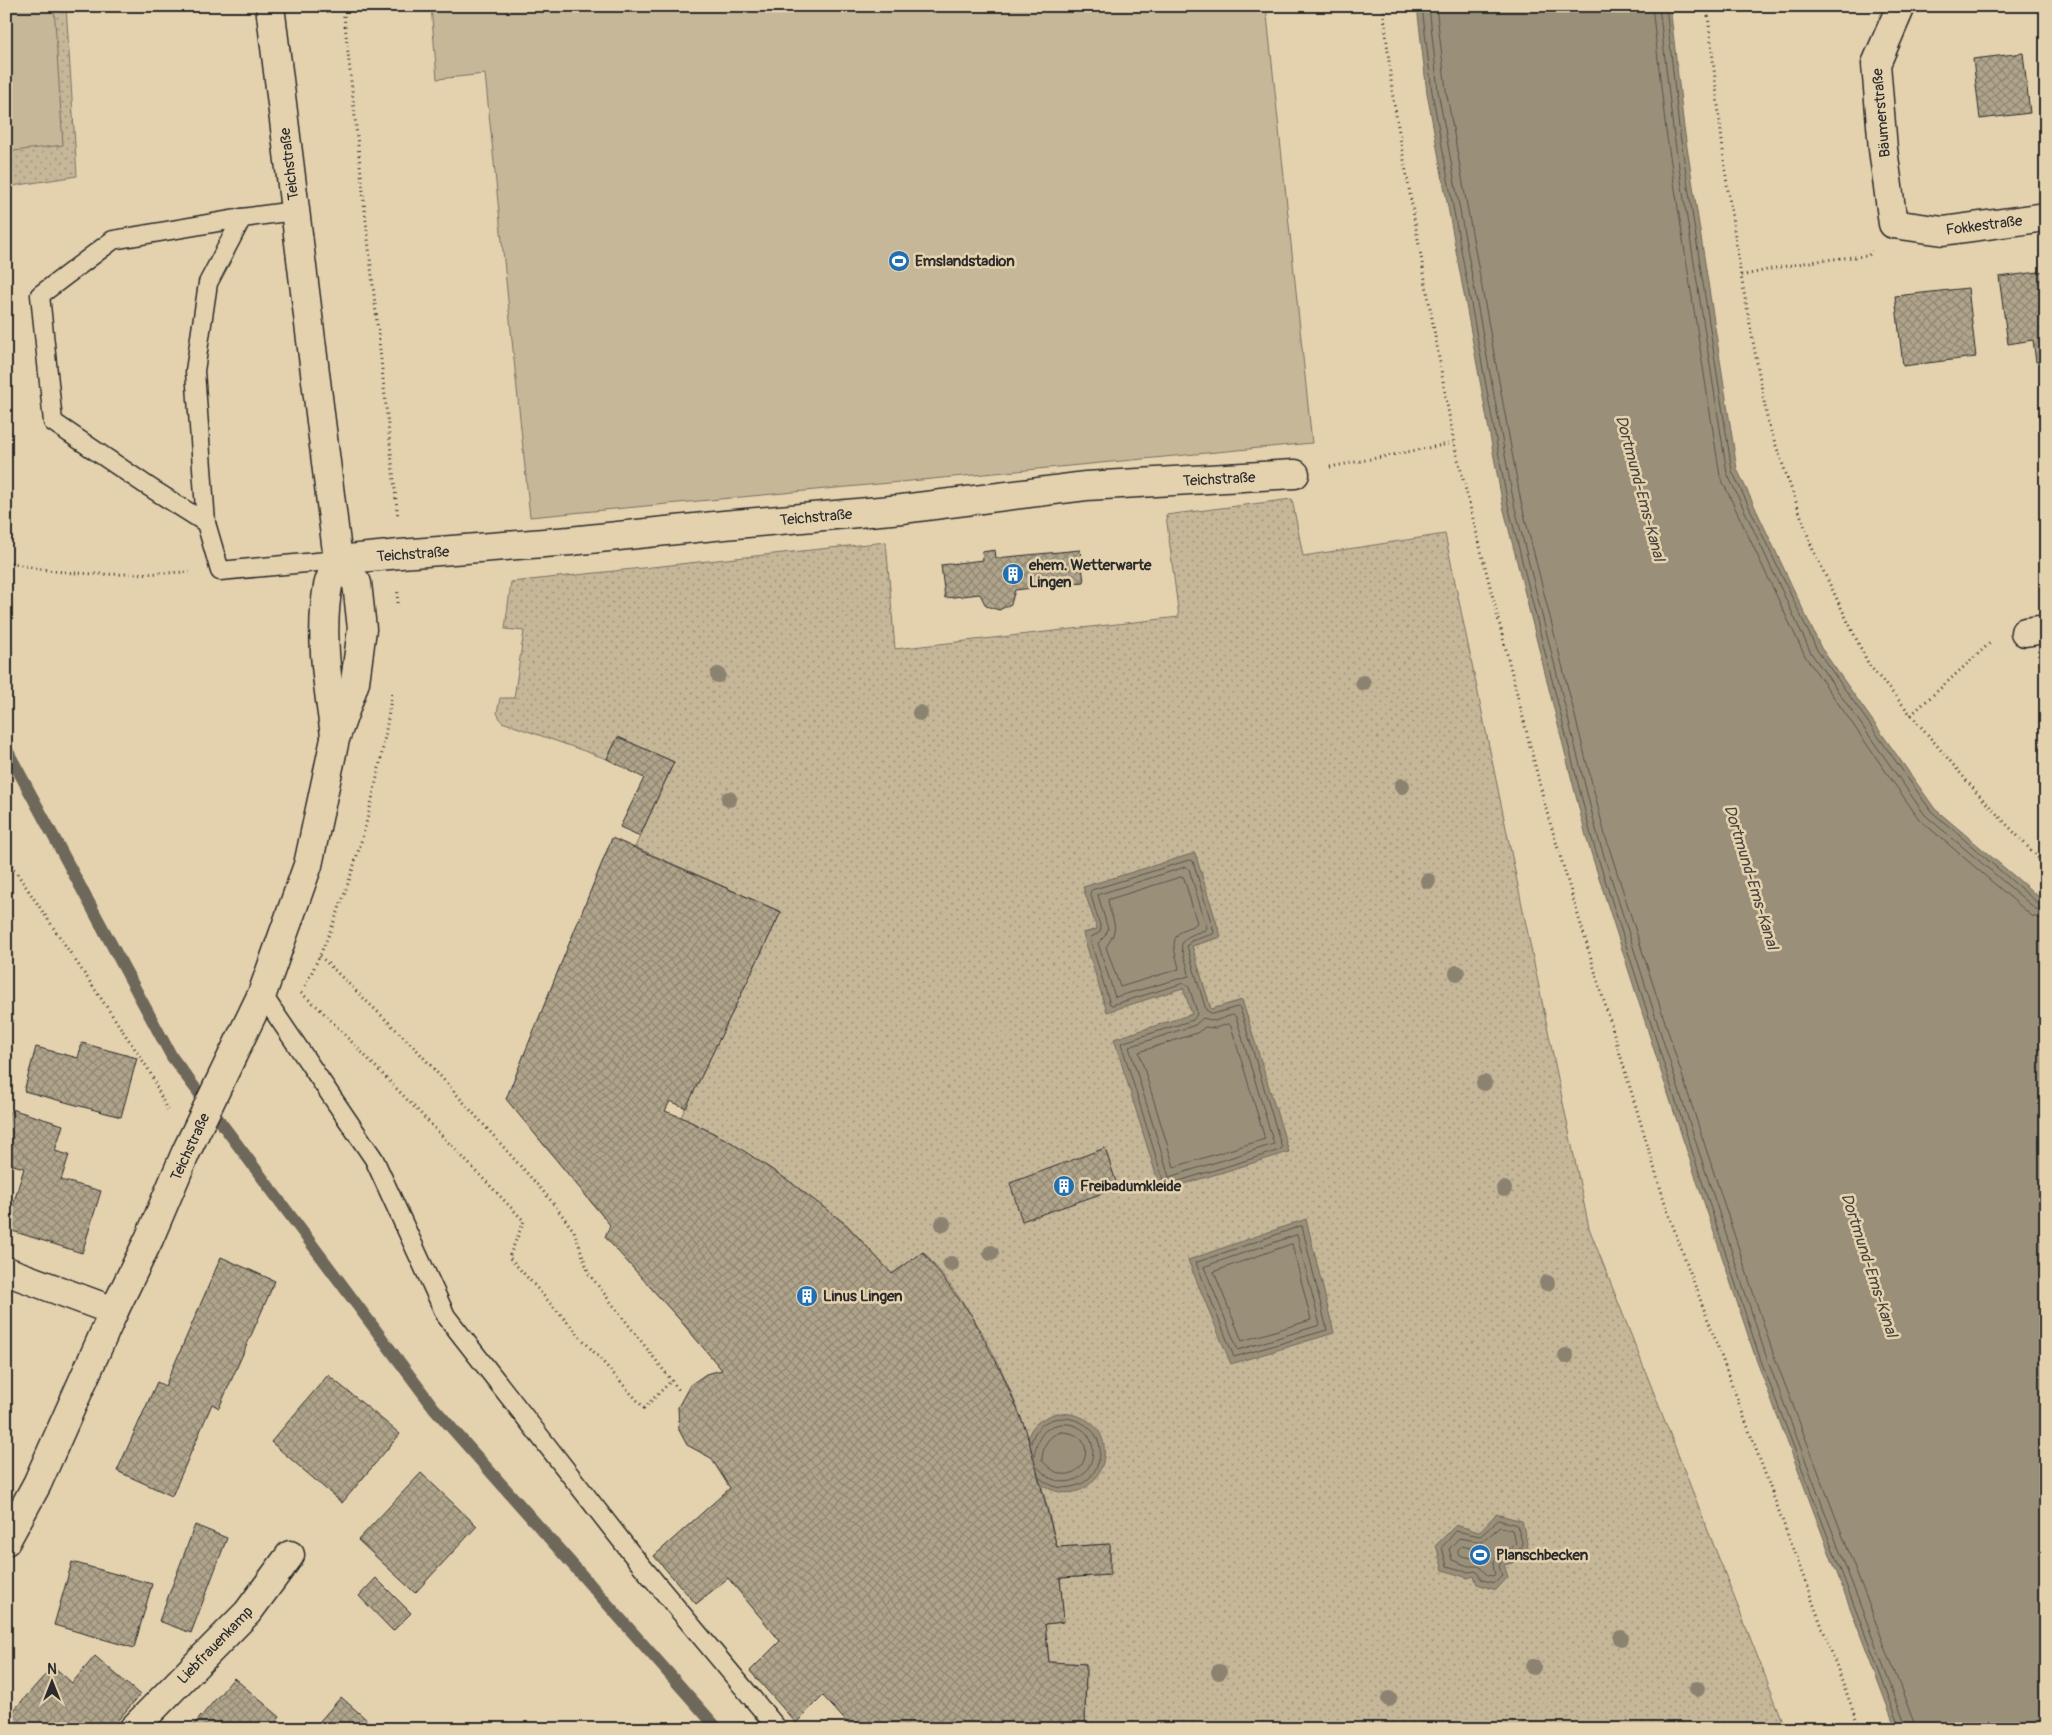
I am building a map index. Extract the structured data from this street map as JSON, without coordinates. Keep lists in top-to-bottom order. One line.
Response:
{"streets":{"street":["Bäumerstraße","Teichstraße","Fokkestraße","Liebfrauenkamp"]},"crossings":[["Bäumerstraße","Fokkestraße"]],"water":["Dortmund-Ems-Kanal"],"places":{"sports":["Emslandstadion","Planschbecken"],"building":["ehem. Wetterwarte Lingen","Freibadumkleide","Linus Lingen"]},"north":"top"}
